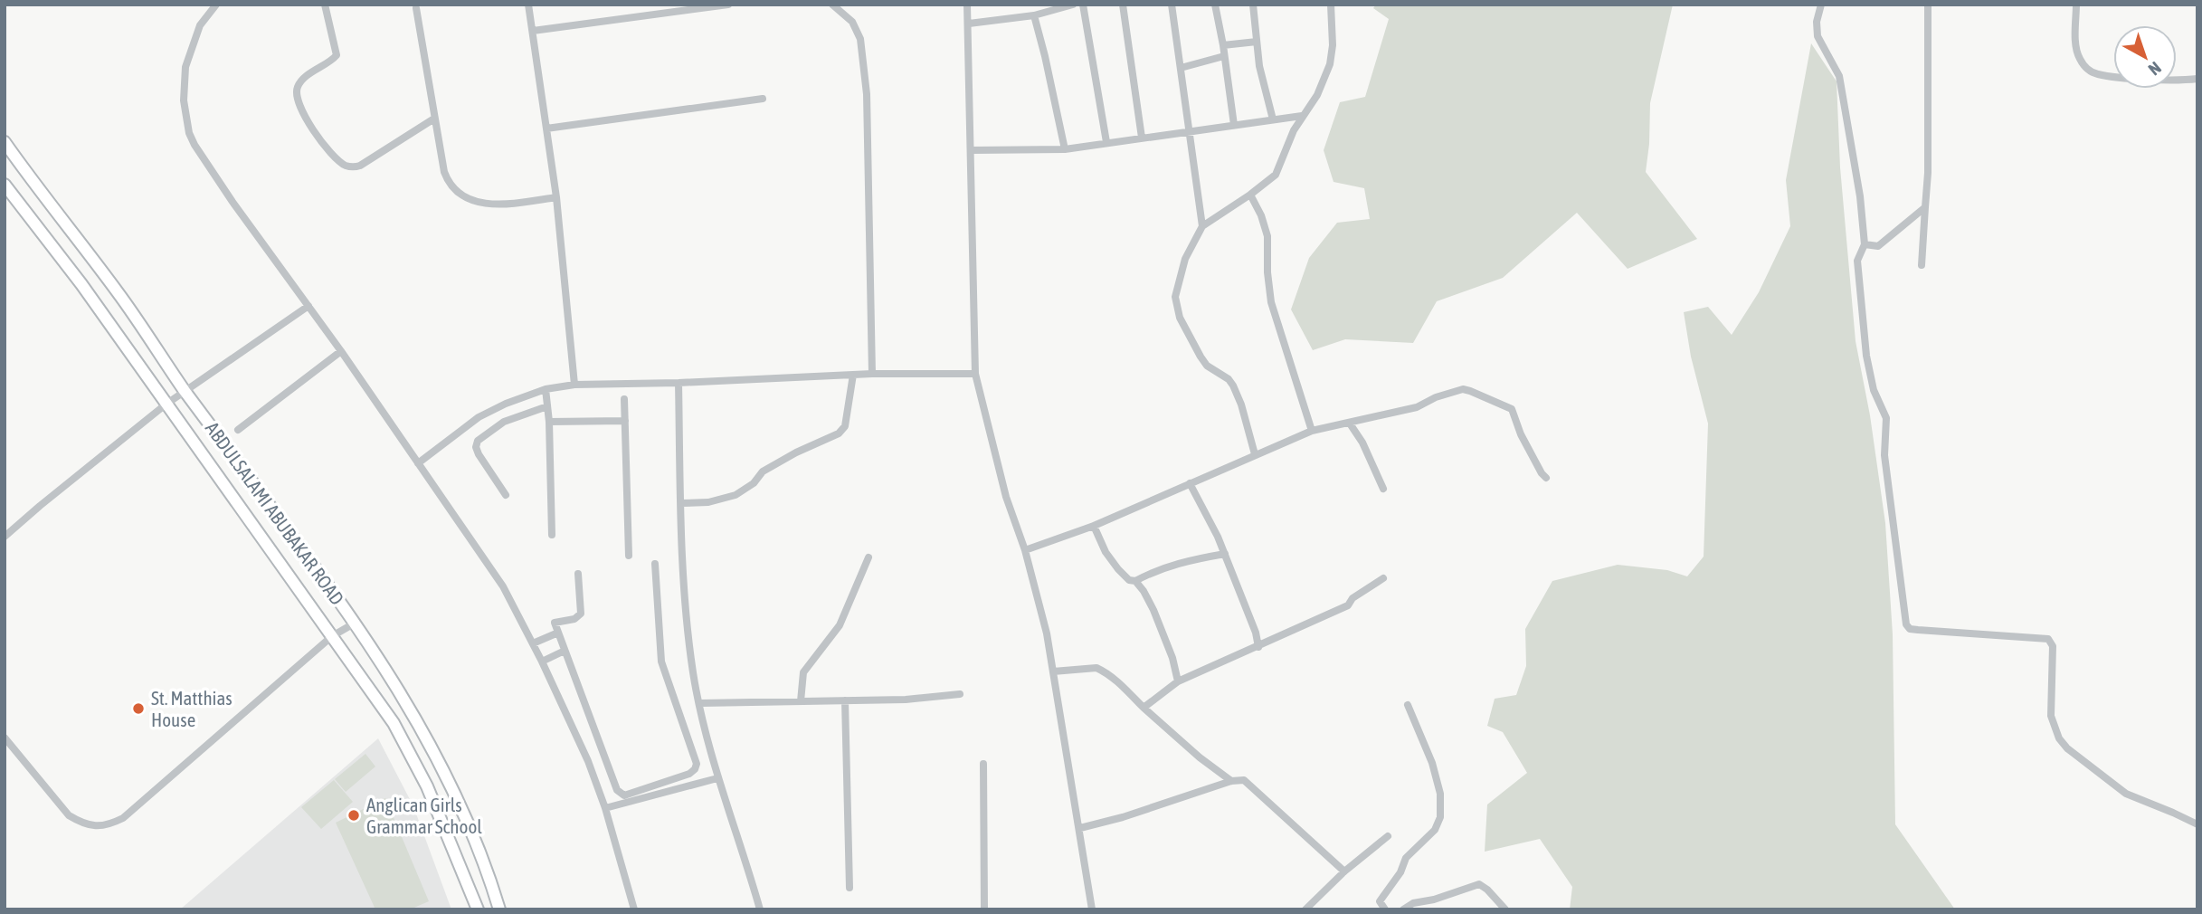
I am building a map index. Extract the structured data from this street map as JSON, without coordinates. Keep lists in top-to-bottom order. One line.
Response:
{"streets":{"main road":["ABDULSALAMI ABUBAKAR ROAD"]},"places":["St. Matthias House","Anglican Girls Grammar School"],"north":"bottom right"}
